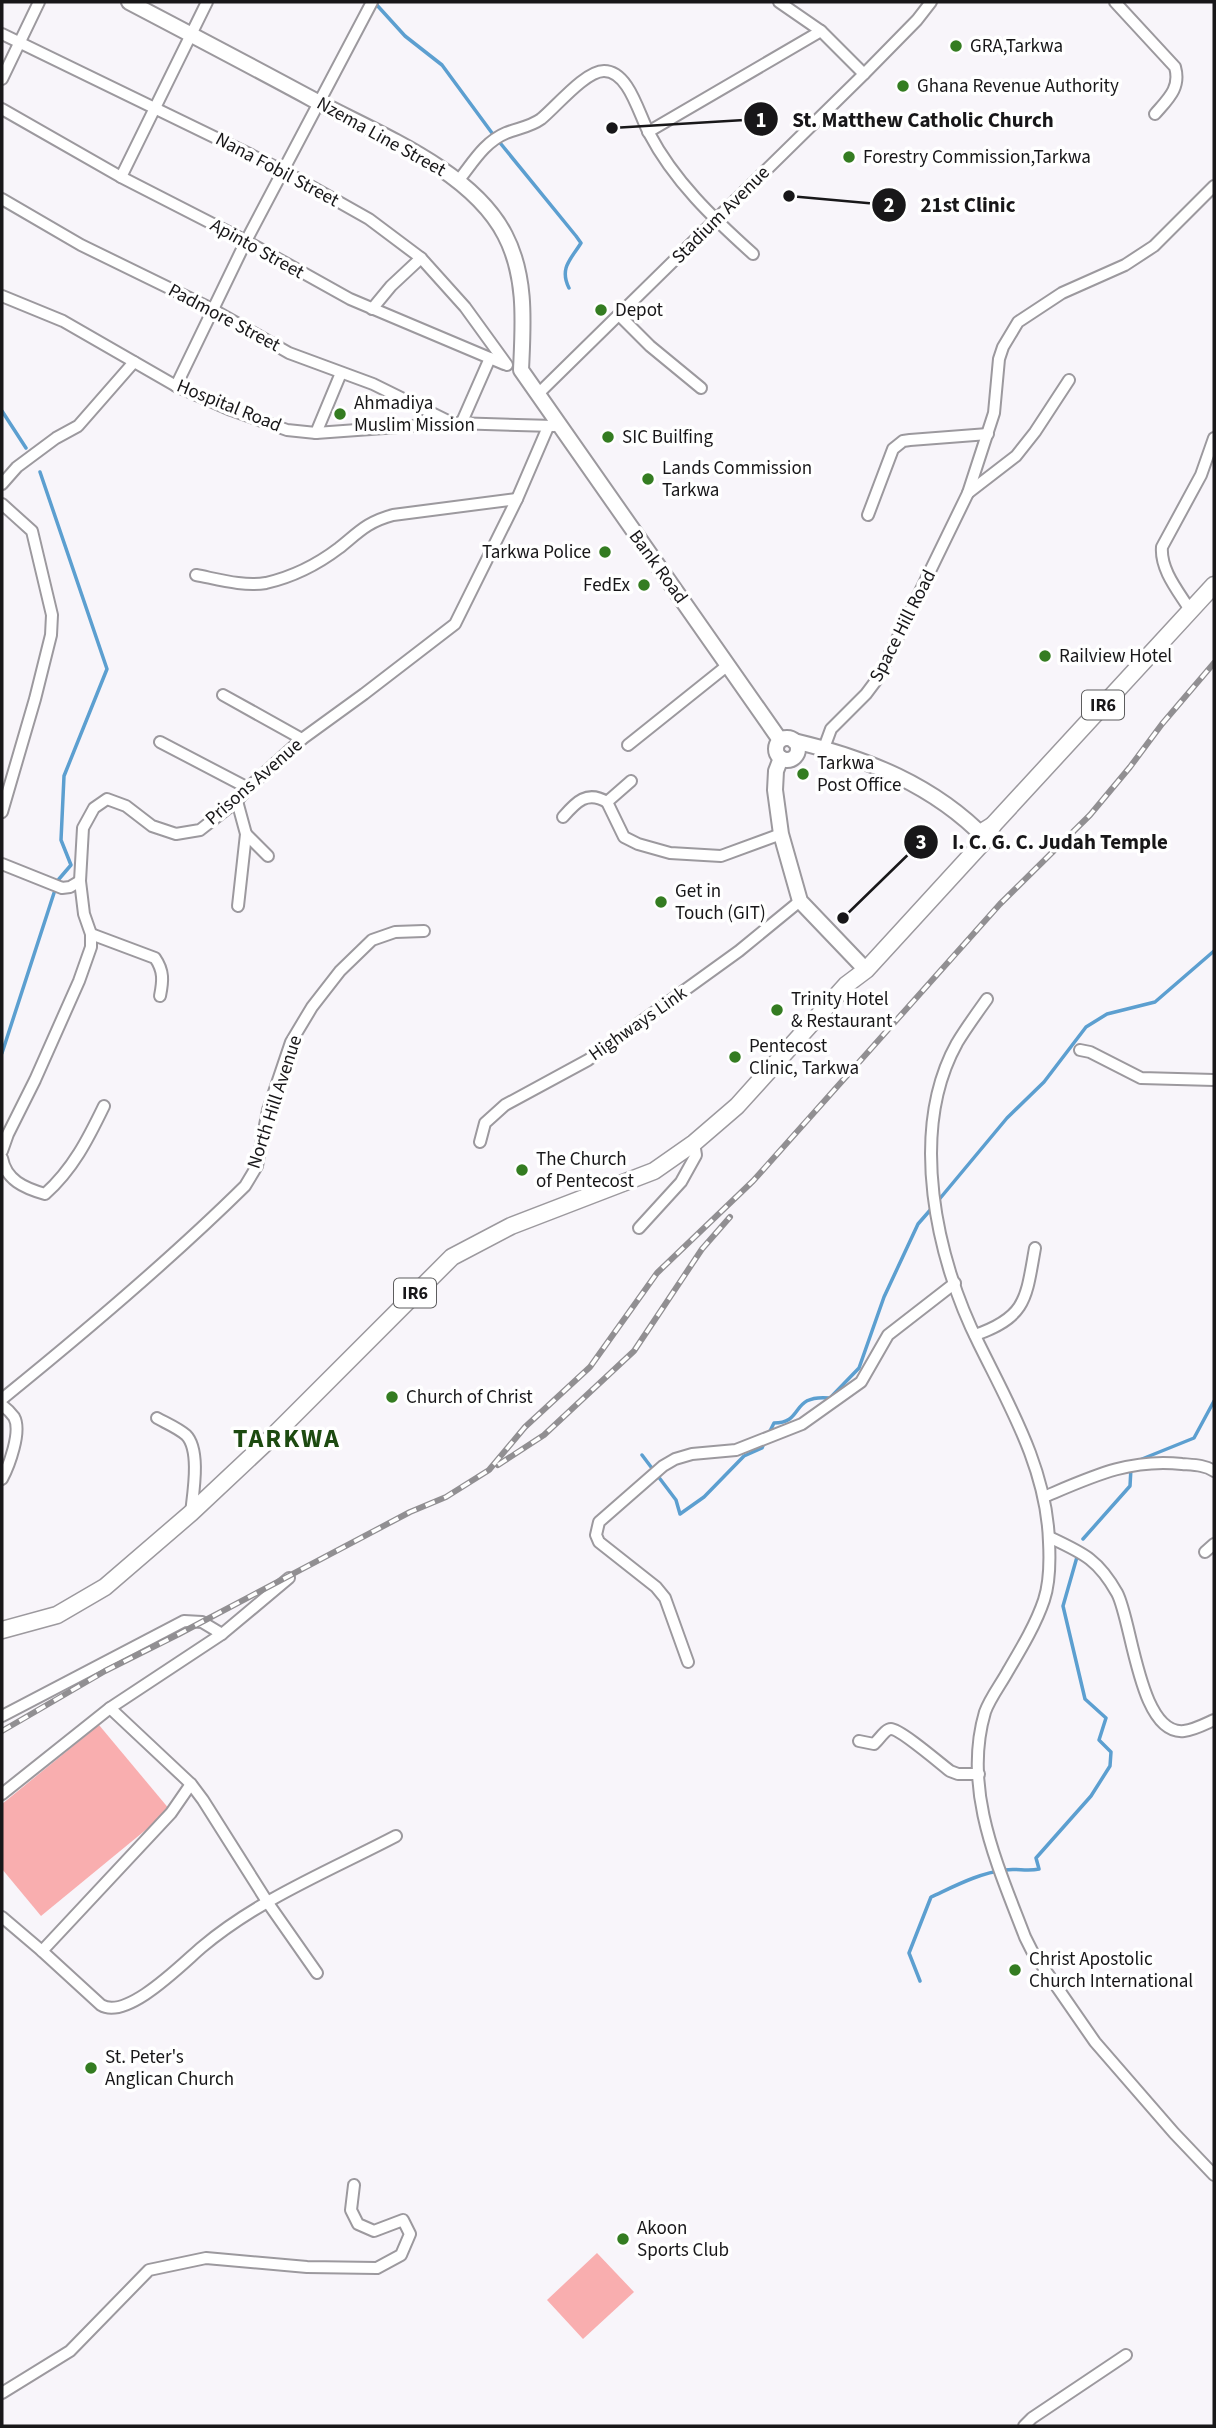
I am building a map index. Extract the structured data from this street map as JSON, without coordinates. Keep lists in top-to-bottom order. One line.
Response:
{"streets":{"main road":["IR6"],"street":["Nzema Line Street","Nana Fobil Street","Stadium Avenue","Apinto Street","Padmore Street","Hospital Road","Bank Road","Space Hill Road","Prisons Avenue","Highways Link","North Hill Avenue"]},"crossings":[["Nzema Line Street","Apinto Street"],["Nana Fobil Street","Apinto Street"],["Stadium Avenue","Bank Road"],["Padmore Street","Hospital Road"],["Hospital Road","Bank Road"],["Hospital Road","Prisons Avenue"],["Bank Road","Prisons Avenue"]],"districts":["TARKWA"],"places":["GRA,Tarkwa","Ghana Revenue Authority","St. Matthew Catholic Church","Forestry Commission,Tarkwa","21st Clinic","Depot","Ahmadiya Muslim Mission","SIC Builfing","Lands Commission Tarkwa","Tarkwa Police","FedEx","Railview Hotel","Tarkwa Post Office","Get in Touch (GIT)","I. C. G. C. Judah Temple","Trinity Hotel & Restaurant","Pentecost Clinic, Tarkwa","The Church of Pentecost","Church of Christ","Christ Apostolic Church International","St. Peter's Anglican Church","Akoon Sports Club"]}
